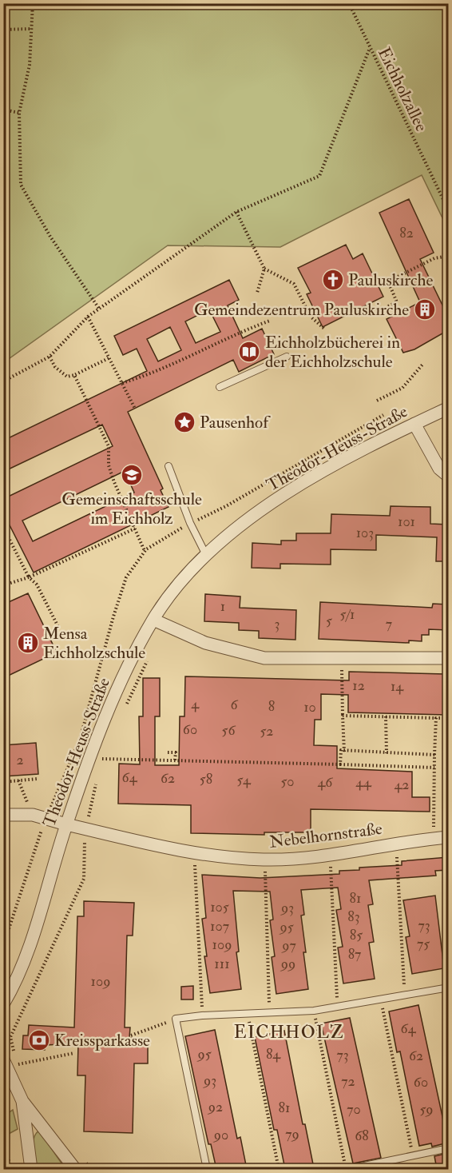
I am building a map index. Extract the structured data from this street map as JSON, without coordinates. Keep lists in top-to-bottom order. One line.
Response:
{"streets":{"street":["Theodor-Heuss-Straße","Nebelhornstraße"],"path":["Eichholzallee"]},"crossings":[["Theodor-Heuss-Straße","Nebelhornstraße"]],"districts":["EICHHOLZ"],"places":{"church":["Pauluskirche"],"building":["Gemeindezentrum Pauluskirche","Mensa Eichholzschule"],"library":["Eichholzbücherei in der Eichholzschule"],"place":["Pausenhof"],"school or university":["Gemeinschaftsschule im Eichholz"],"bank":["Kreissparkasse"]},"house_numbers":["82","101","103","1","5/1","5","3","7","12","14","4","6","8","10","60","56","52","2","64","62","58","54","50","46","44","42","81","105","93","83","73","107","95","85","75","109","97","87","111","99","109","64","95","84","73","62","93","72","60","92","81","70","59","79","90","68"]}
